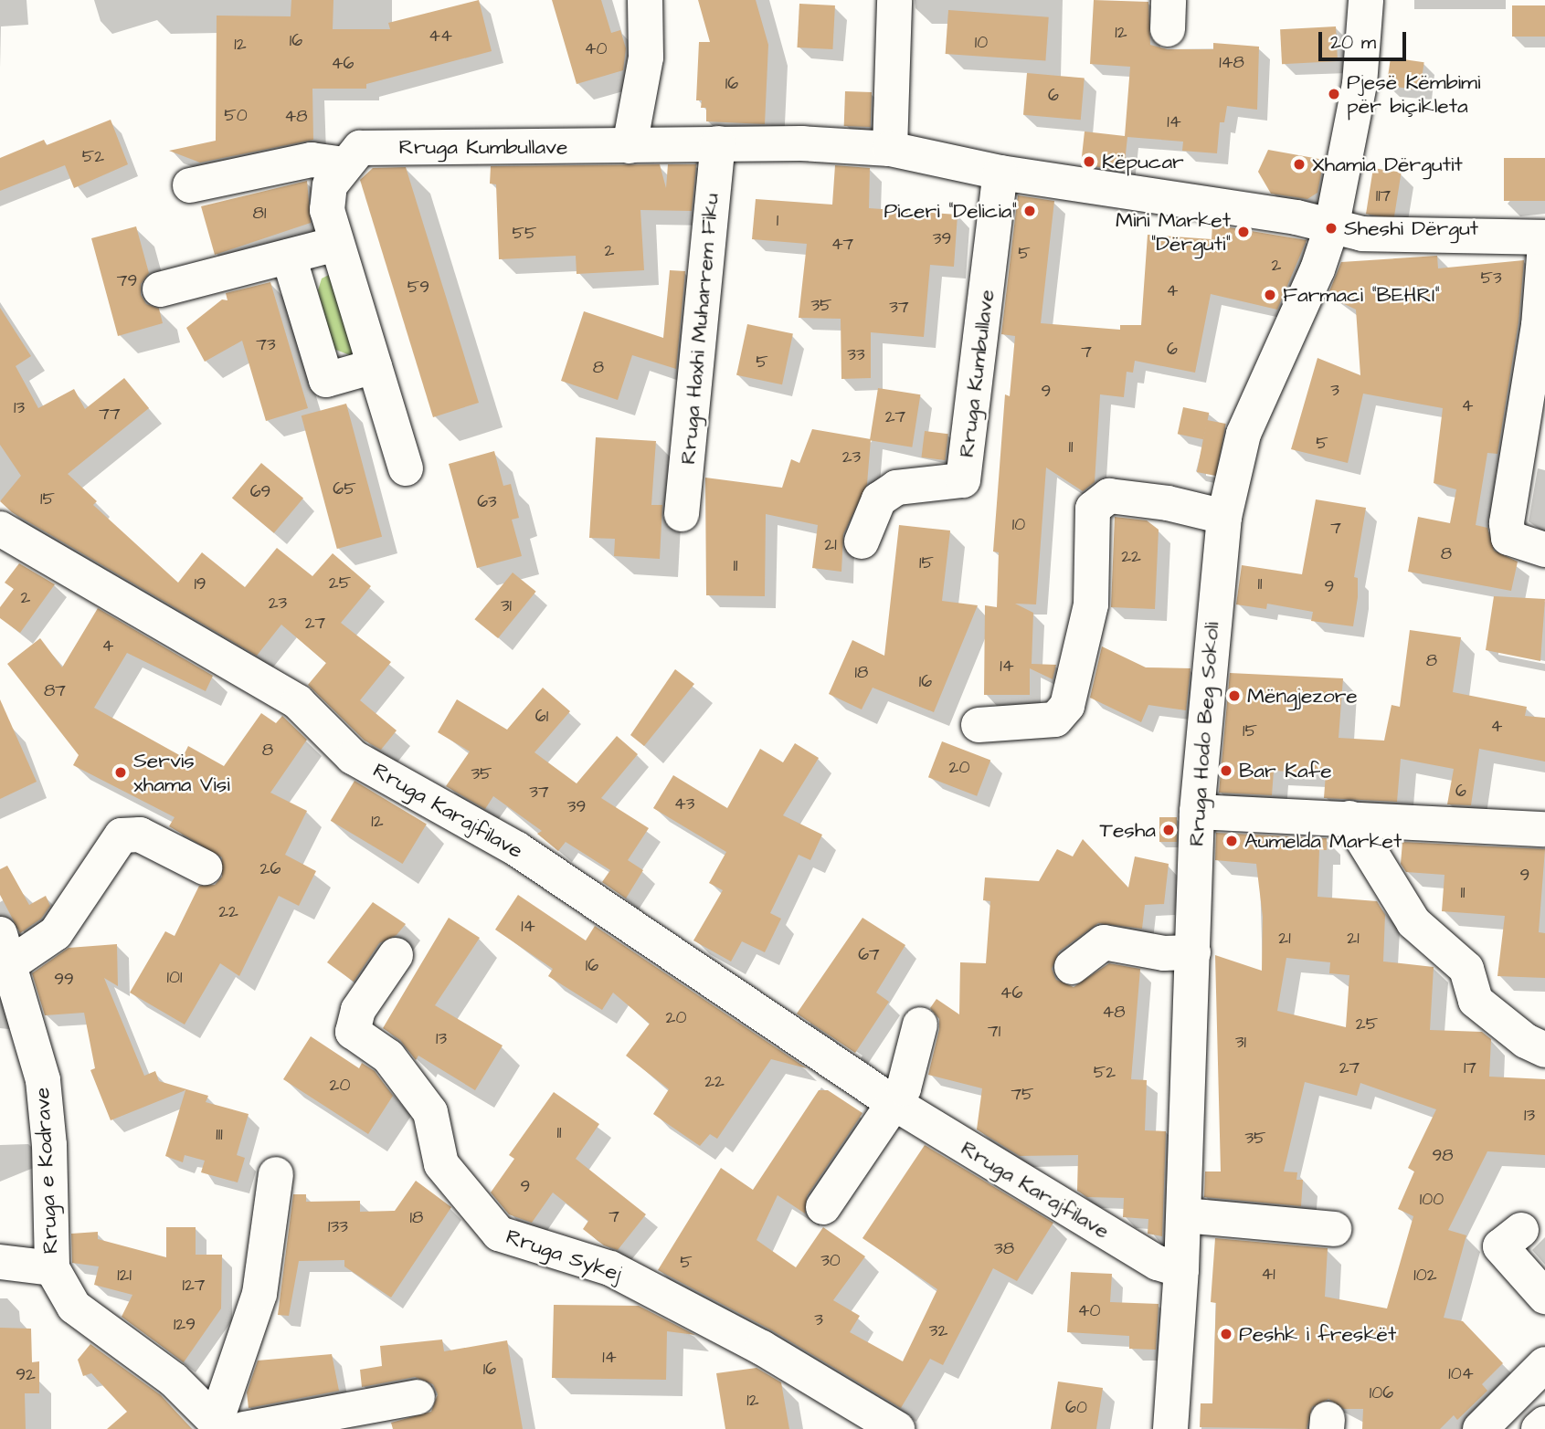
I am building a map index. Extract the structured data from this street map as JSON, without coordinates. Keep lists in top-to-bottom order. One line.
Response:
{"streets":{"street":["Rruga Kumbullave","Rruga Haxhi Muharrem Fiku","Rruga Hodo Beg Sokoli","Rruga Karajfilave","Rruga e Kodrave","Rruga Sykej"]},"crossings":[["Rruga Kumbullave","Rruga Haxhi Muharrem Fiku"],["Rruga Kumbullave","Rruga Hodo Beg Sokoli"],["Rruga Hodo Beg Sokoli","Rruga Karajfilave"]],"places":["Pjesë Këmbimi për biçikleta","Këpucar","Xhamia Dërgutit","Piceri \"Delicia\"","Sheshi Dërgut","Mini Market \"Dërguti\"","Farmaci \"BEHRI\"","Mëngjezore","Bar Kafe","Servis xhama Visi","Tesha","Aumelda Market","Peshk i freskët"],"house_numbers":["12","44","16","10","12","40","148","46","16","6","50","48","14","52","117","81","1","55","39","47","2","5","2","53","79","59","4","35","37","73","6","7","33","5","8","3","9","4","13","77","27","5","11","23","65","69","15","63","10","7","21","8","22","15","11","25","19","11","9","2","23","31","27","4","8","14","18","16","87","61","4","15","8","20","35","6","37","43","39","12","26","9","11","22","14","21","21","67","16","101","99","46","48","20","25","71","13","31","27","17","52","22","20","75","13","11","111","35","98","9","100","7","18","133","38","30","5","41","121","102","127","40","3","129","32","14","16","104","92","106","12","60"],"scale_bar":"20 m"}
